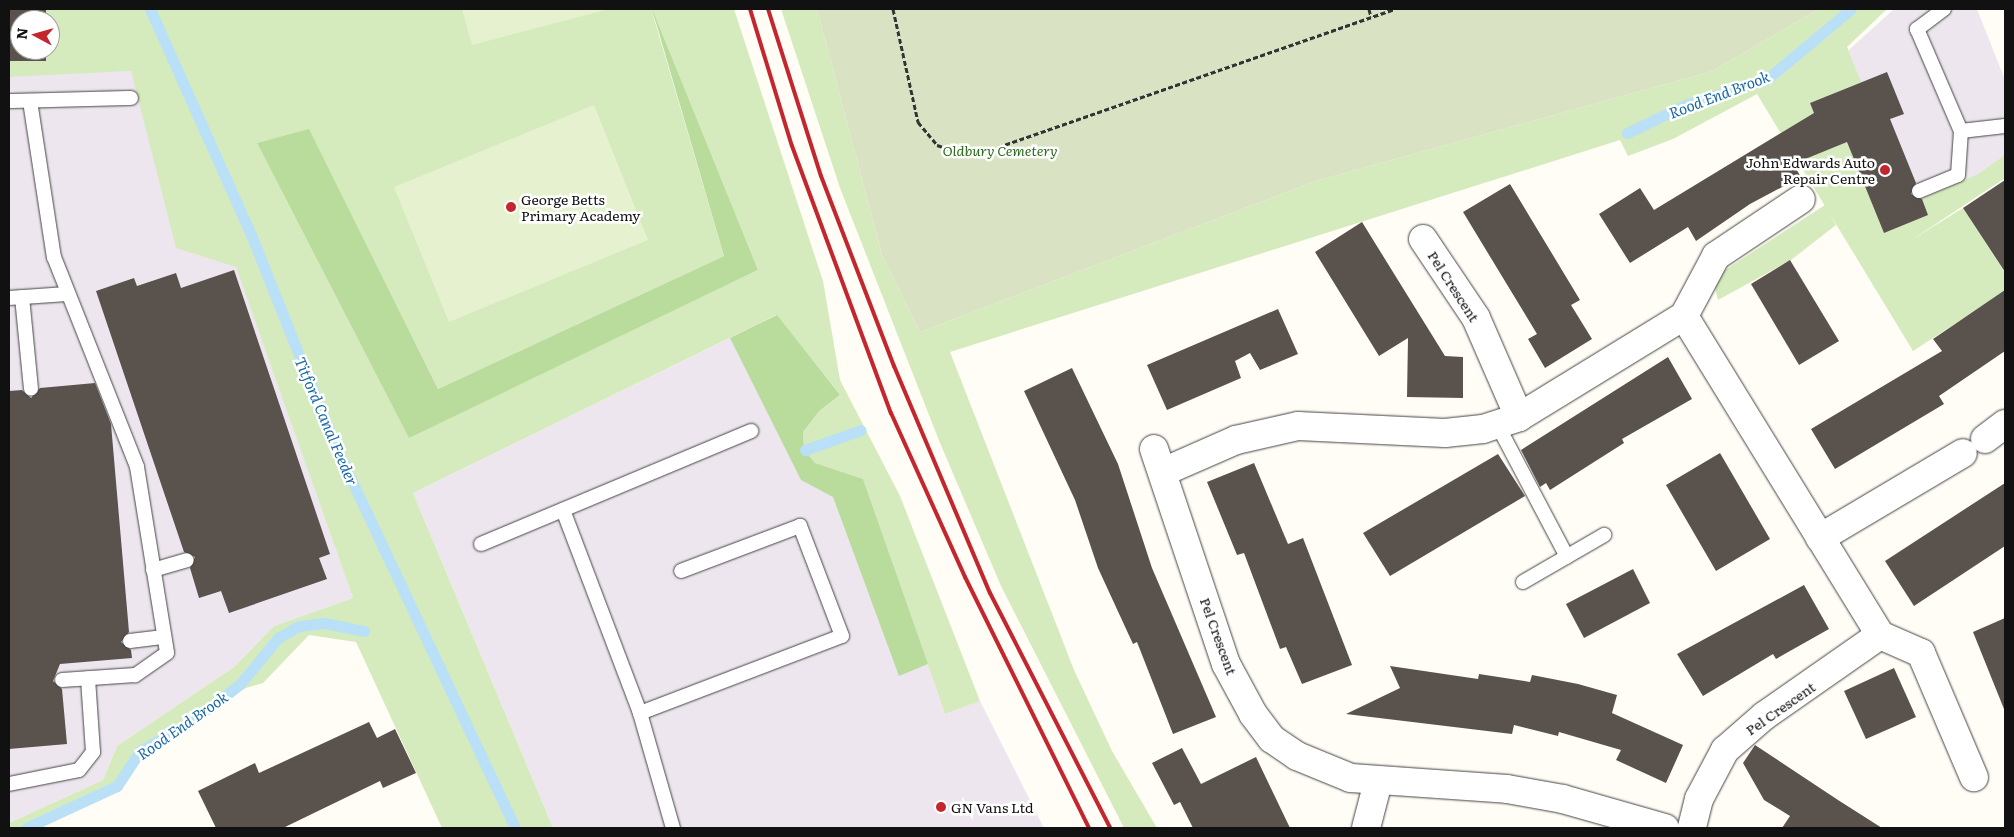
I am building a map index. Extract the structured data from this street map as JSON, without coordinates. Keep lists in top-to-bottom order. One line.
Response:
{"streets":{"street":["Pel Crescent"]},"water":["Rood End Brook","Titford Canal Feeder"],"parks":["Oldbury Cemetery"],"places":["John Edwards Auto Repair Centre","George Betts Primary Academy","GN Vans Ltd"],"north":"left"}
